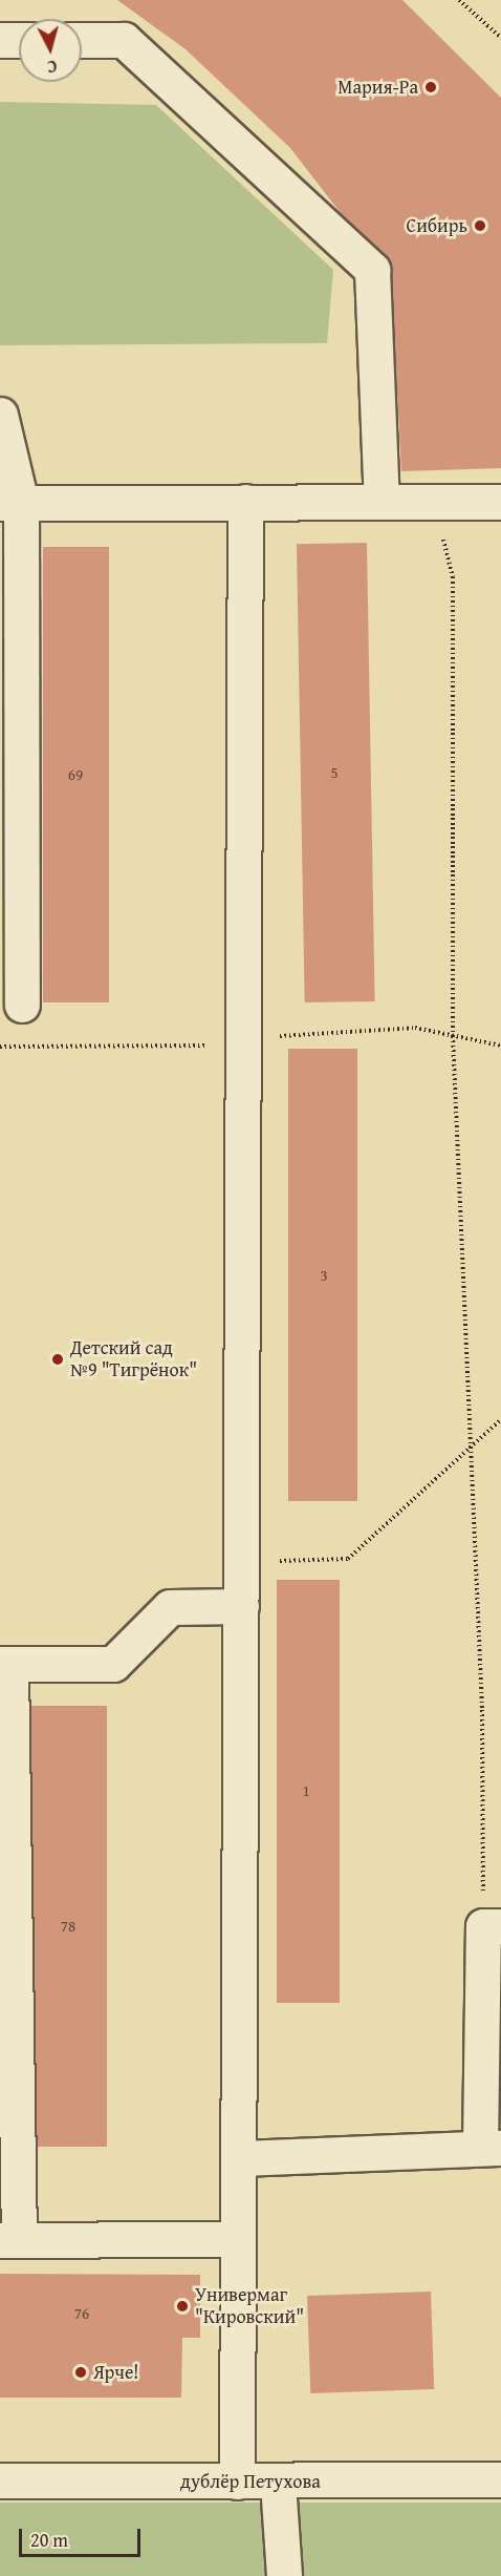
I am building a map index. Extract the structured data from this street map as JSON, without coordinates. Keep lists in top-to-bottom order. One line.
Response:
{"streets":{"street":["дублёр Петухова"]},"places":["Мария-Ра","Сибирь","Детский сад №9 \"Тигрёнок\"","Универмаг \"Кировский\"","Ярче!"],"house_numbers":["5","69","3","1","78","76"],"scale_bar":"20 m","north":"bottom"}
